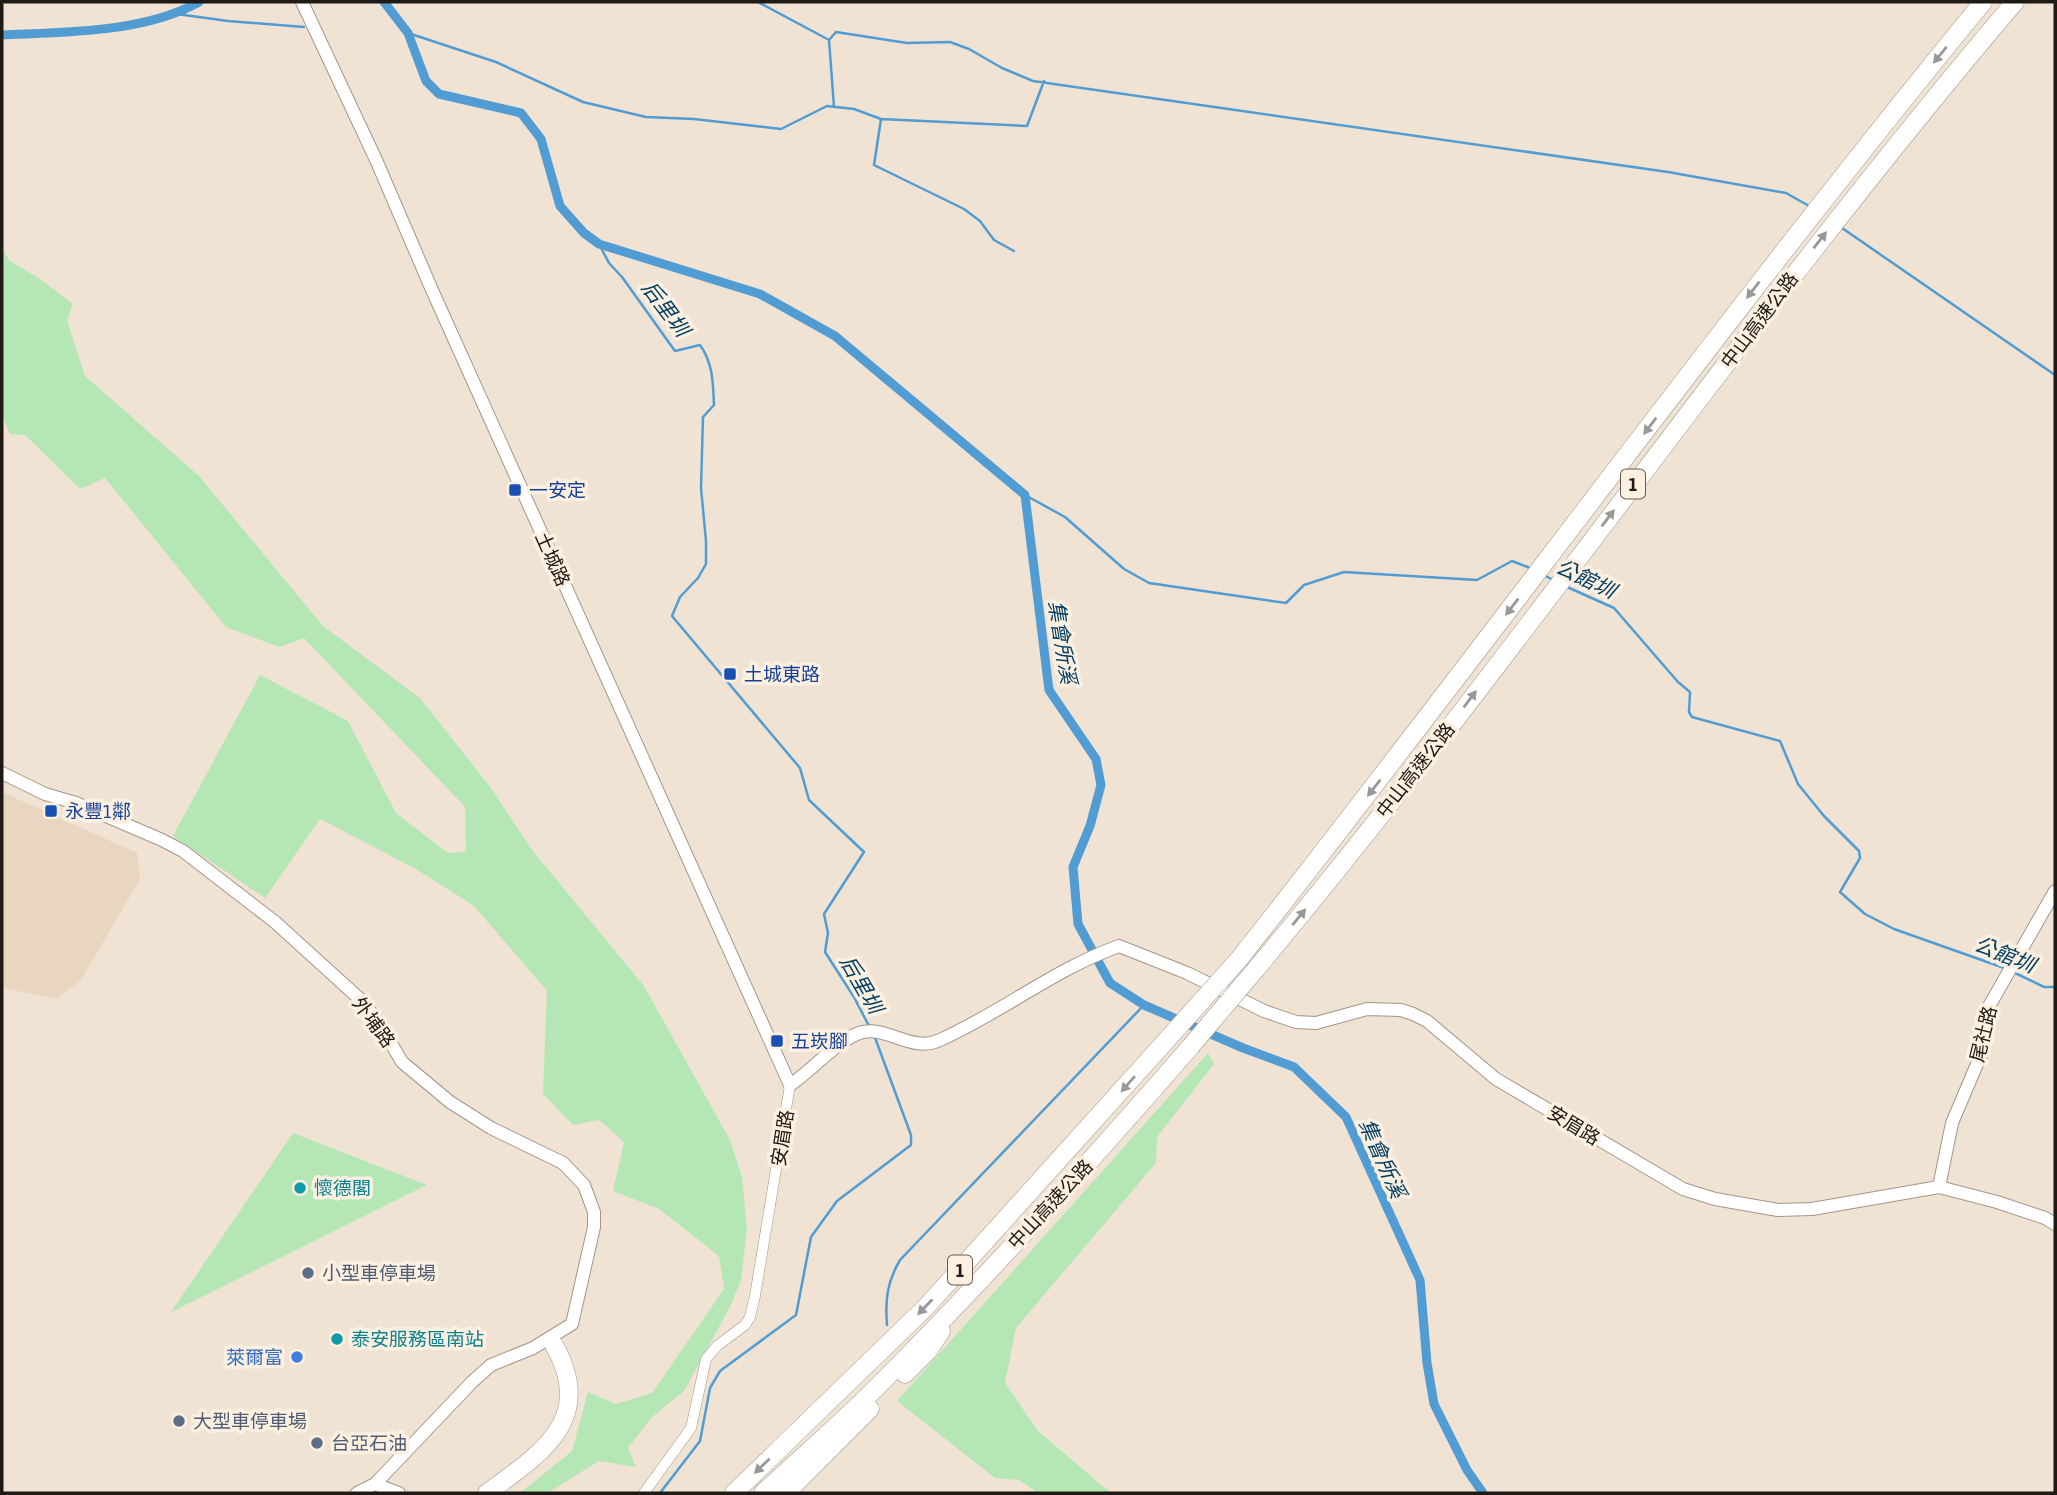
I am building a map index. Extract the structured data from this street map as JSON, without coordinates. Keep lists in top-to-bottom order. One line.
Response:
{"streets":{"highway":["中山高速公路","1"],"street":["土城路","外埔路","尾社路","安眉路"]},"crossings":[["土城路","安眉路"],["尾社路","安眉路"]],"water":["后里圳","公館圳","集會所溪"],"places":{"transit":["一安定","土城東路","永豐1鄰","五崁腳"],"other":["懷德閣","小型車停車場","泰安服務區南站","萊爾富","大型車停車場","台亞石油"]}}
